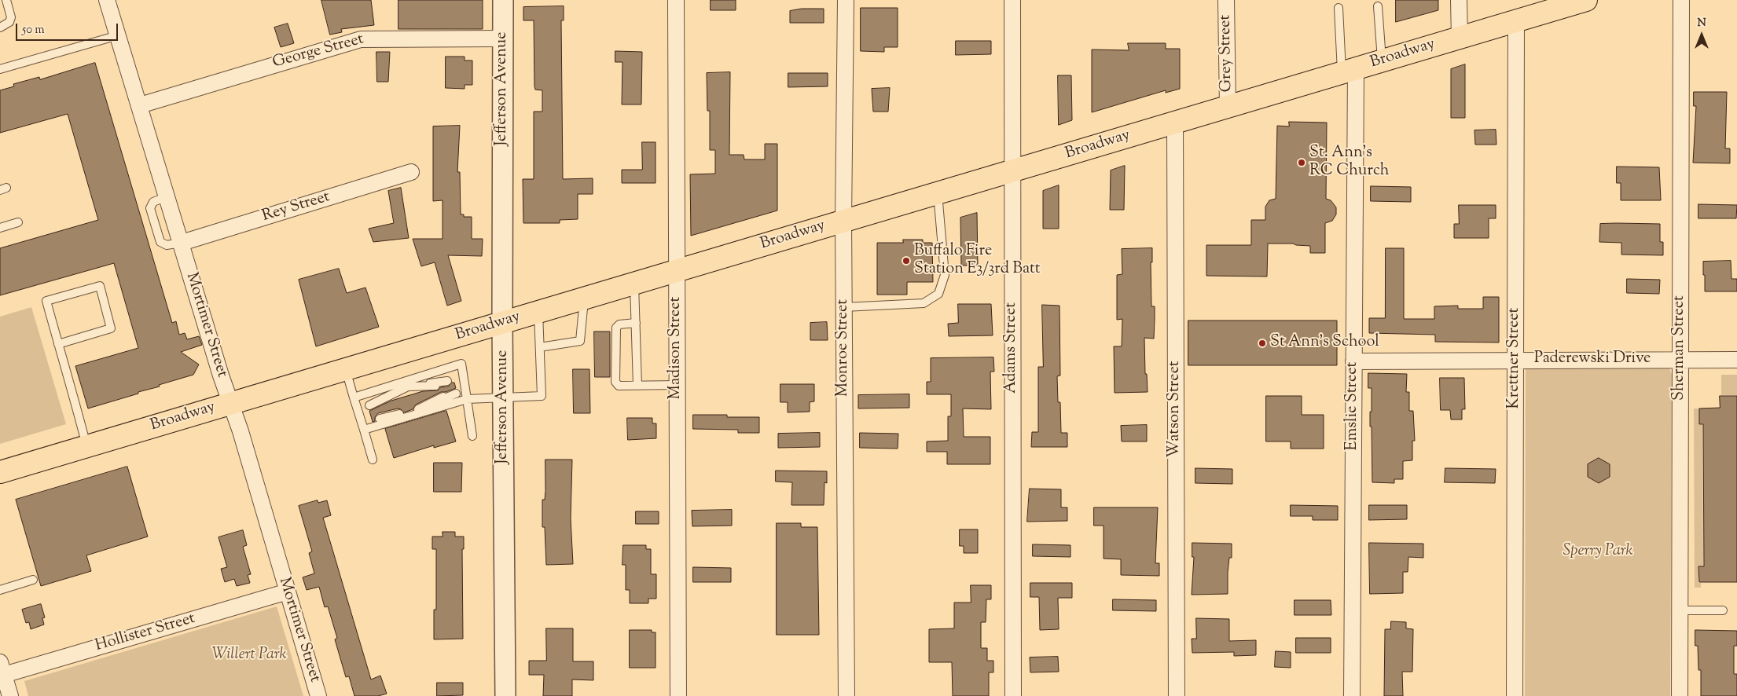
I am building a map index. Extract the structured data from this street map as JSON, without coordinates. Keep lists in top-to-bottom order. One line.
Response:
{"streets":{"main road":["Broadway"],"street":["George Street","Grey Street","Jefferson Avenue","Rey Street","Mortimer Street","Madison Street","Monroe Street","Adams Street","Sherman Street","Krettner Street","Paderewski Drive","Emslie Street","Watson Street","Hollister Street"]},"crossings":[["George Street","Jefferson Avenue"],["George Street","Mortimer Street"],["Grey Street","Broadway"],["Broadway","Jefferson Avenue"],["Broadway","Mortimer Street"],["Broadway","Madison Street"],["Broadway","Monroe Street"],["Broadway","Adams Street"],["Broadway","Krettner Street"],["Broadway","Emslie Street"],["Broadway","Watson Street"],["Rey Street","Mortimer Street"],["Mortimer Street","Hollister Street"],["Sherman Street","Paderewski Drive"],["Krettner Street","Paderewski Drive"],["Paderewski Drive","Emslie Street"]],"parks":["Sperry Park","Willert Park"],"places":["St. Ann's RC Church","Buffalo Fire Station E3/3rd Batt","St Ann's School"],"scale_bar":"50 m","north":"top"}
